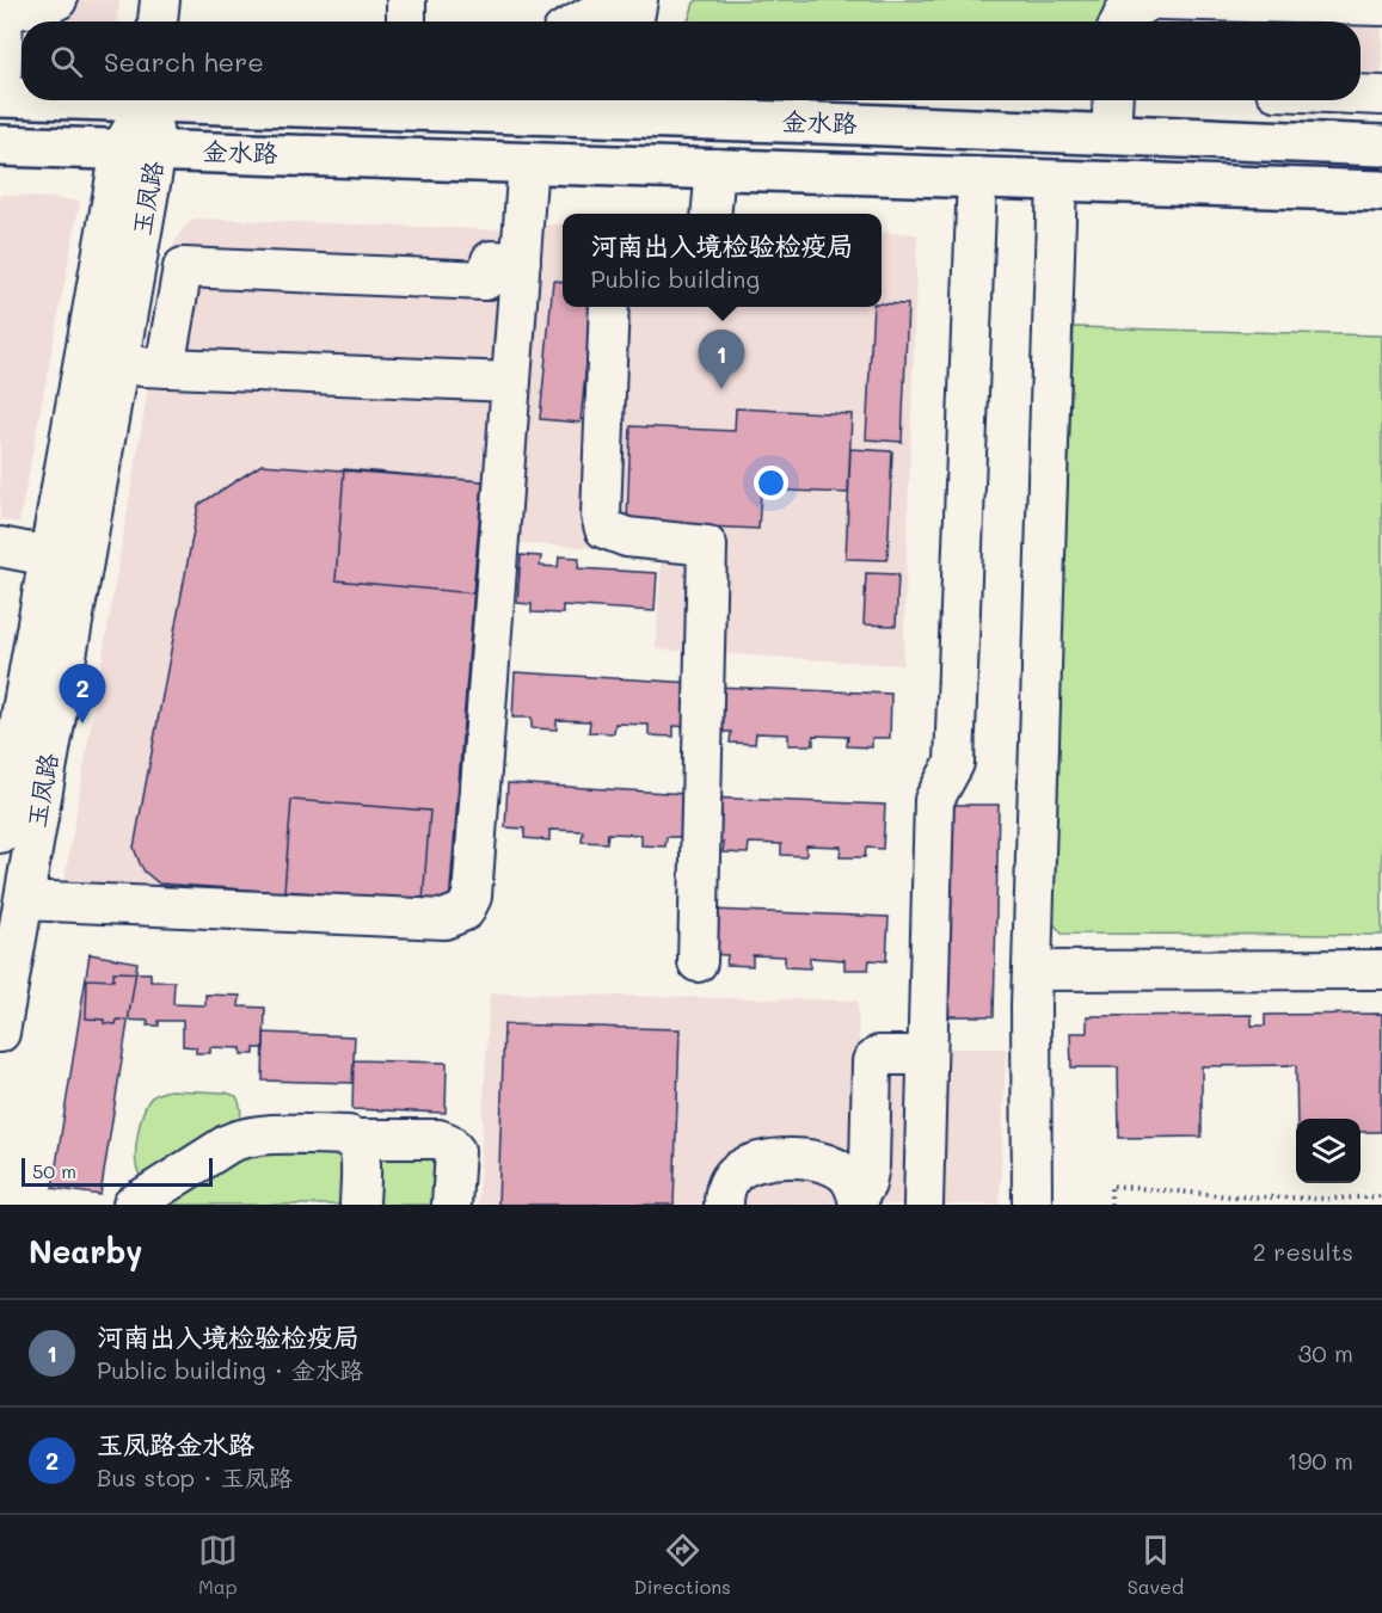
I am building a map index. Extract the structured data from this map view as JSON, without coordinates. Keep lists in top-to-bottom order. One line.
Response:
{"streets":{"main road":["金水路"],"street":["玉凤路"]},"crossings":[["金水路","玉凤路"]],"scale_bar":"50 m","page":{"search":"Search here","popup":["河南出入境检验检疫局","Public building"],"pins":["1","2"],"scale":"50 m","heading":["Nearby","2 results"],"list":[{"mark":"1","name":"河南出入境检验检疫局","note":"Public building · 金水路","value":"30 m"},{"mark":"2","name":"玉凤路金水路","note":"Bus stop · 玉凤路","value":"190 m"}],"nav":["Map","Directions","Saved"]}}
